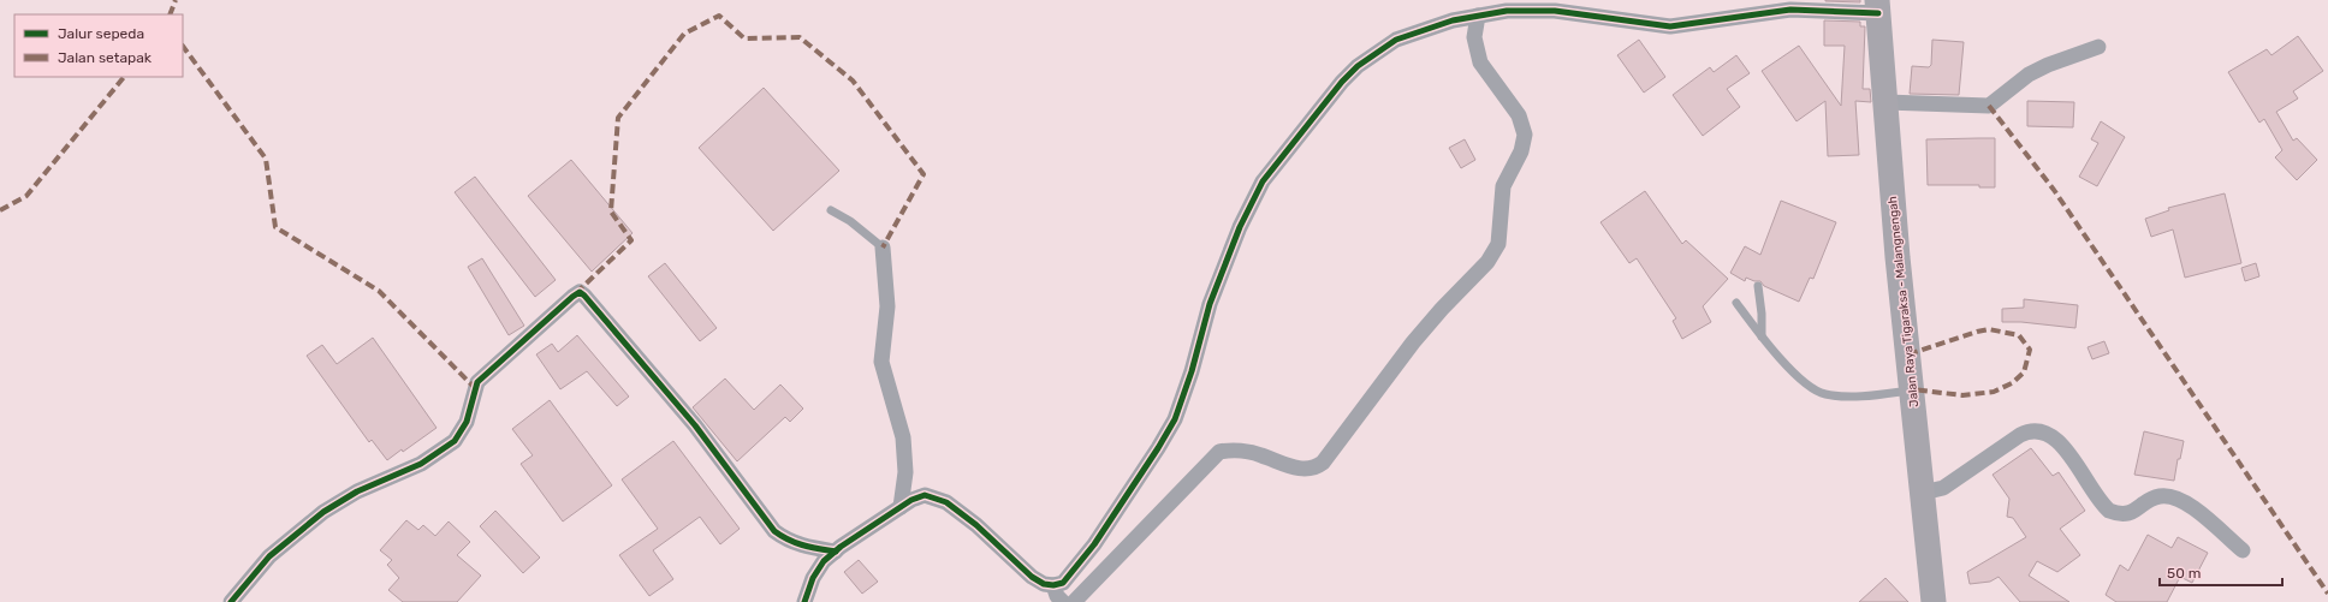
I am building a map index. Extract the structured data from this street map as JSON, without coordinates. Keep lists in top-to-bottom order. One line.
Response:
{"streets":{"main road":["Jalan Raya Tigaraksa - Malangnengah"]},"legend":["Jalur sepeda","Jalan setapak"],"scale_bar":"50 m"}
